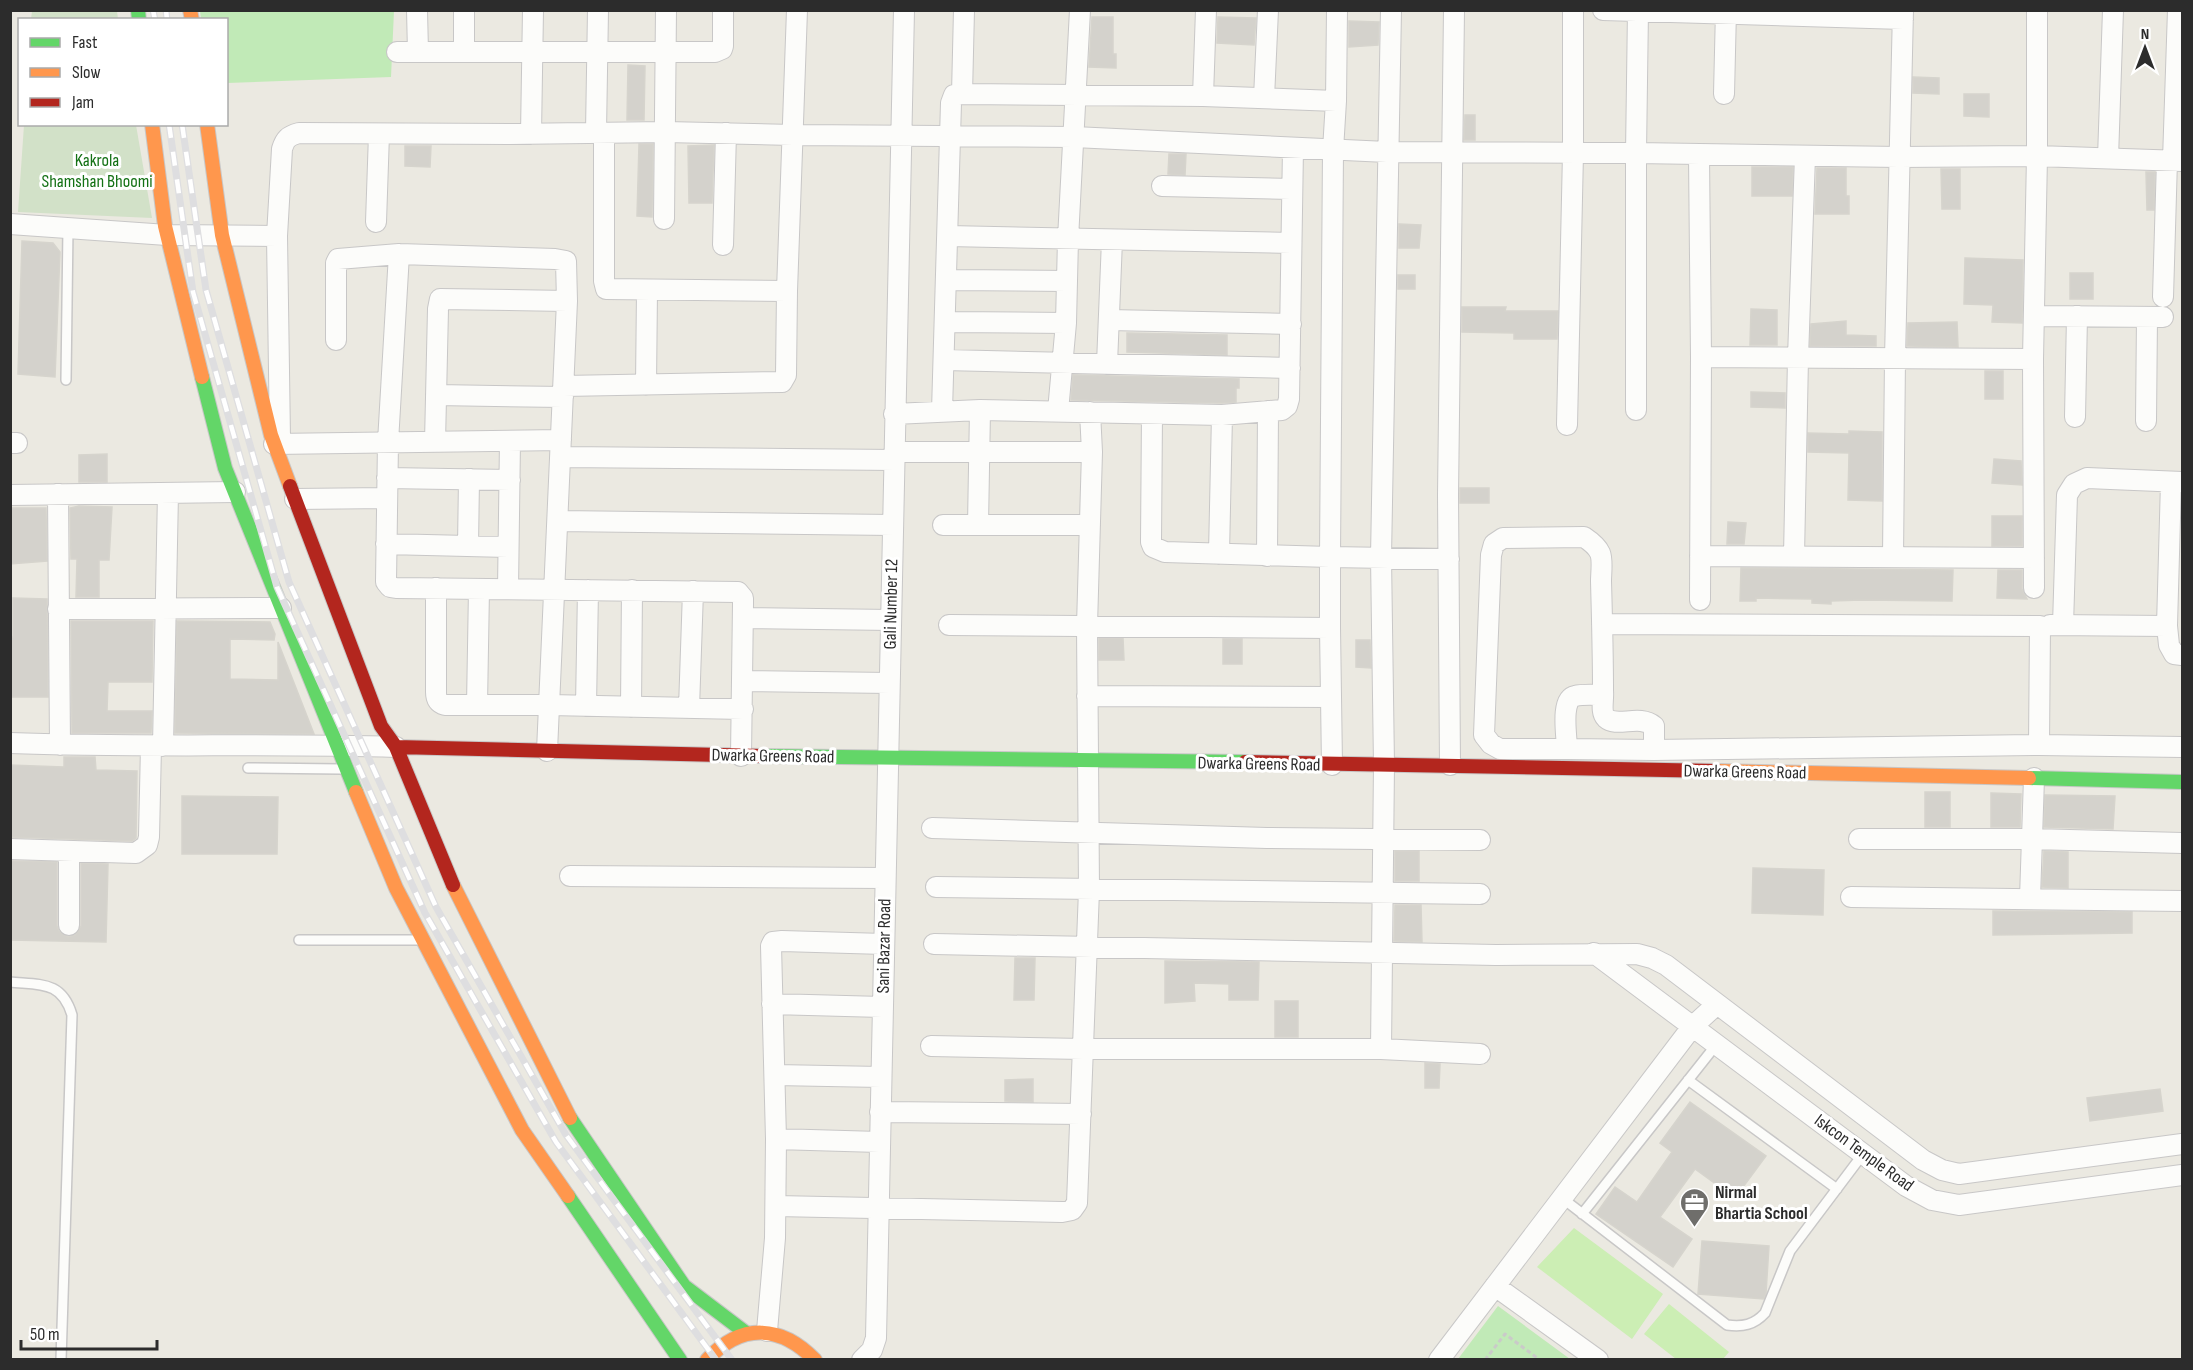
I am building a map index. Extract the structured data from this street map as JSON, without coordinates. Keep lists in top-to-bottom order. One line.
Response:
{"streets":{"street":["Gali Number 12","Dwarka Greens Road","Sani Bazar Road","Iskcon Temple Road"]},"crossings":[["Gali Number 12","Sani Bazar Road"],["Dwarka Greens Road","Sani Bazar Road"]],"parks":["Kakrola Shamshan Bhoomi"],"places":{"office":["Nirmal Bhartia School"]},"legend":["Fast","Slow","Jam"],"scale_bar":"50 m","north":"top"}
